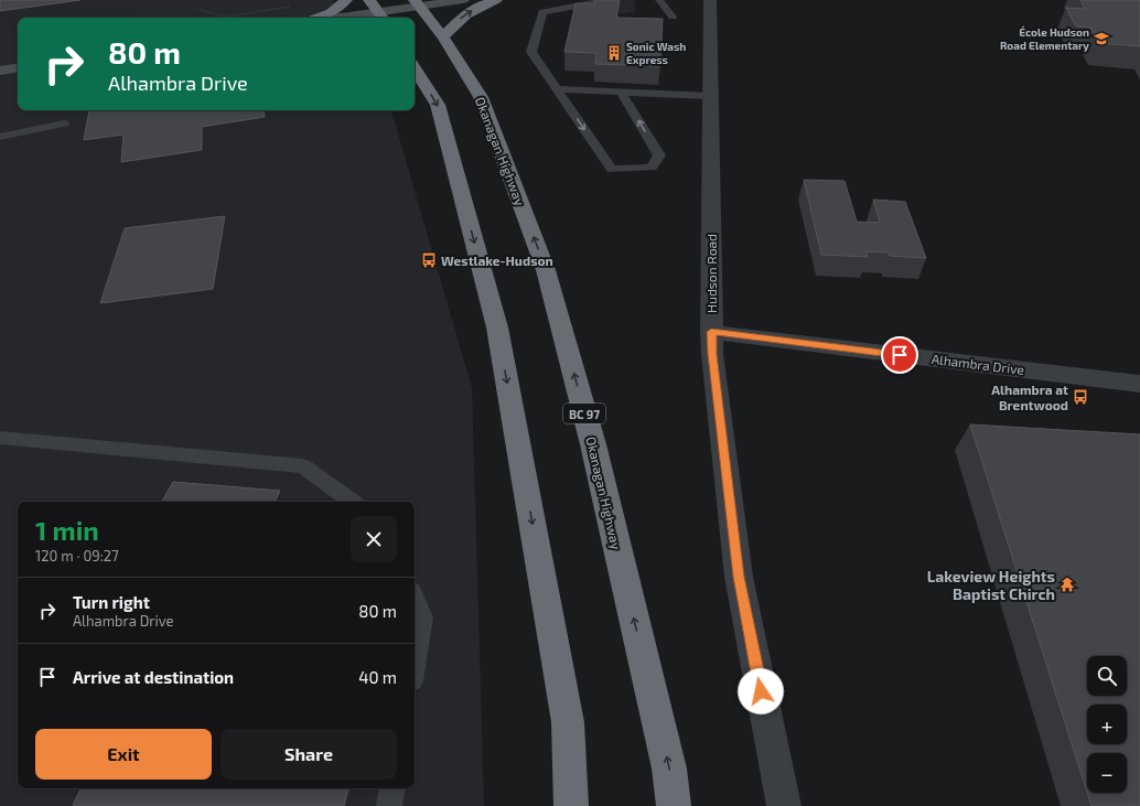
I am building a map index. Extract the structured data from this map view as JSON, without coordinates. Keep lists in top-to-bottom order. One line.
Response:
{"streets":{"highway":["Okanagan Highway","BC 97"],"street":["Hudson Road","Alhambra Drive"]},"crossings":[["Hudson Road","Alhambra Drive"]],"places":{"school or university":["École Hudson Road Elementary"],"building":["Sonic Wash Express"],"bus stop":["Westlake-Hudson","Alhambra at Brentwood"],"temple":["Lakeview Heights Baptist Chirch"]},"page":{"turn":["80 m","Alhambra Drive"],"heading":["1 min","120 m · 09:27"],"list":[{"name":"Turn right","note":"Alhambra Drive","value":"80 m"},{"name":"Arrive at destination","value":"40 m"}],"map_buttons":["+","−"],"buttons":["Exit","Share"]}}
